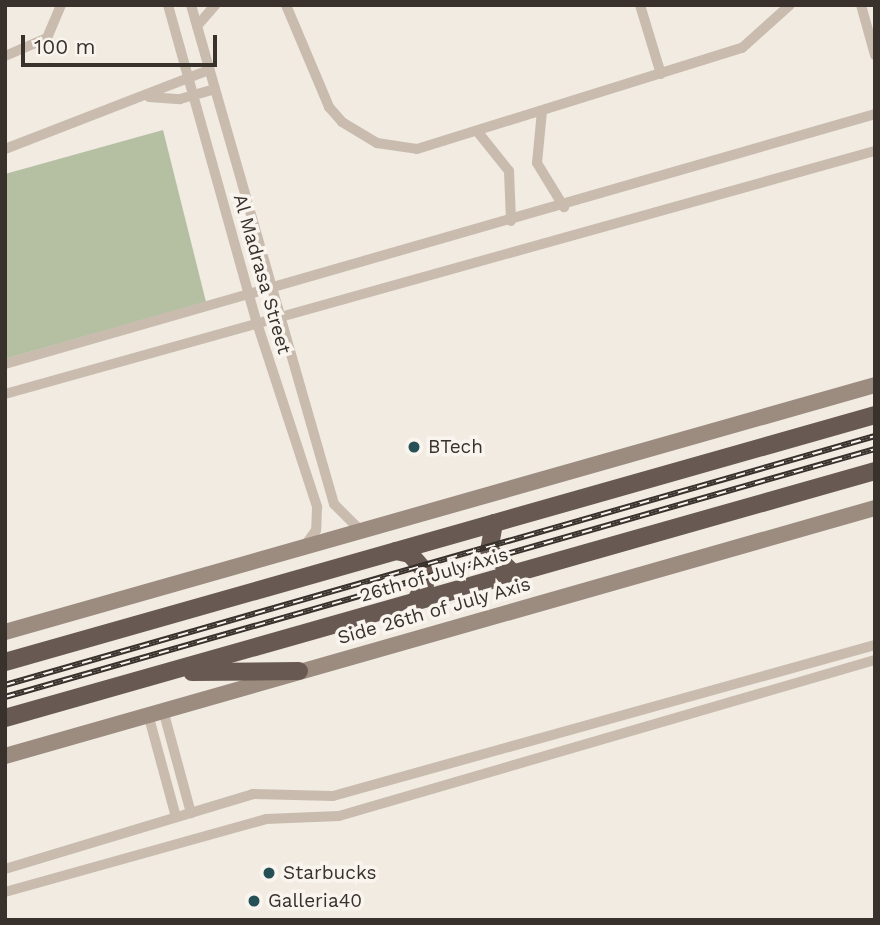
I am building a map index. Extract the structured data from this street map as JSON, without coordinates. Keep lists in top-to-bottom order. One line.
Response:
{"streets":{"highway":["26th of July Axis"],"main road":["Side 26th of July Axis"],"street":["Al Madrasa Street"]},"places":["BTech","Starbucks","Galleria40"],"scale_bar":"100 m"}
